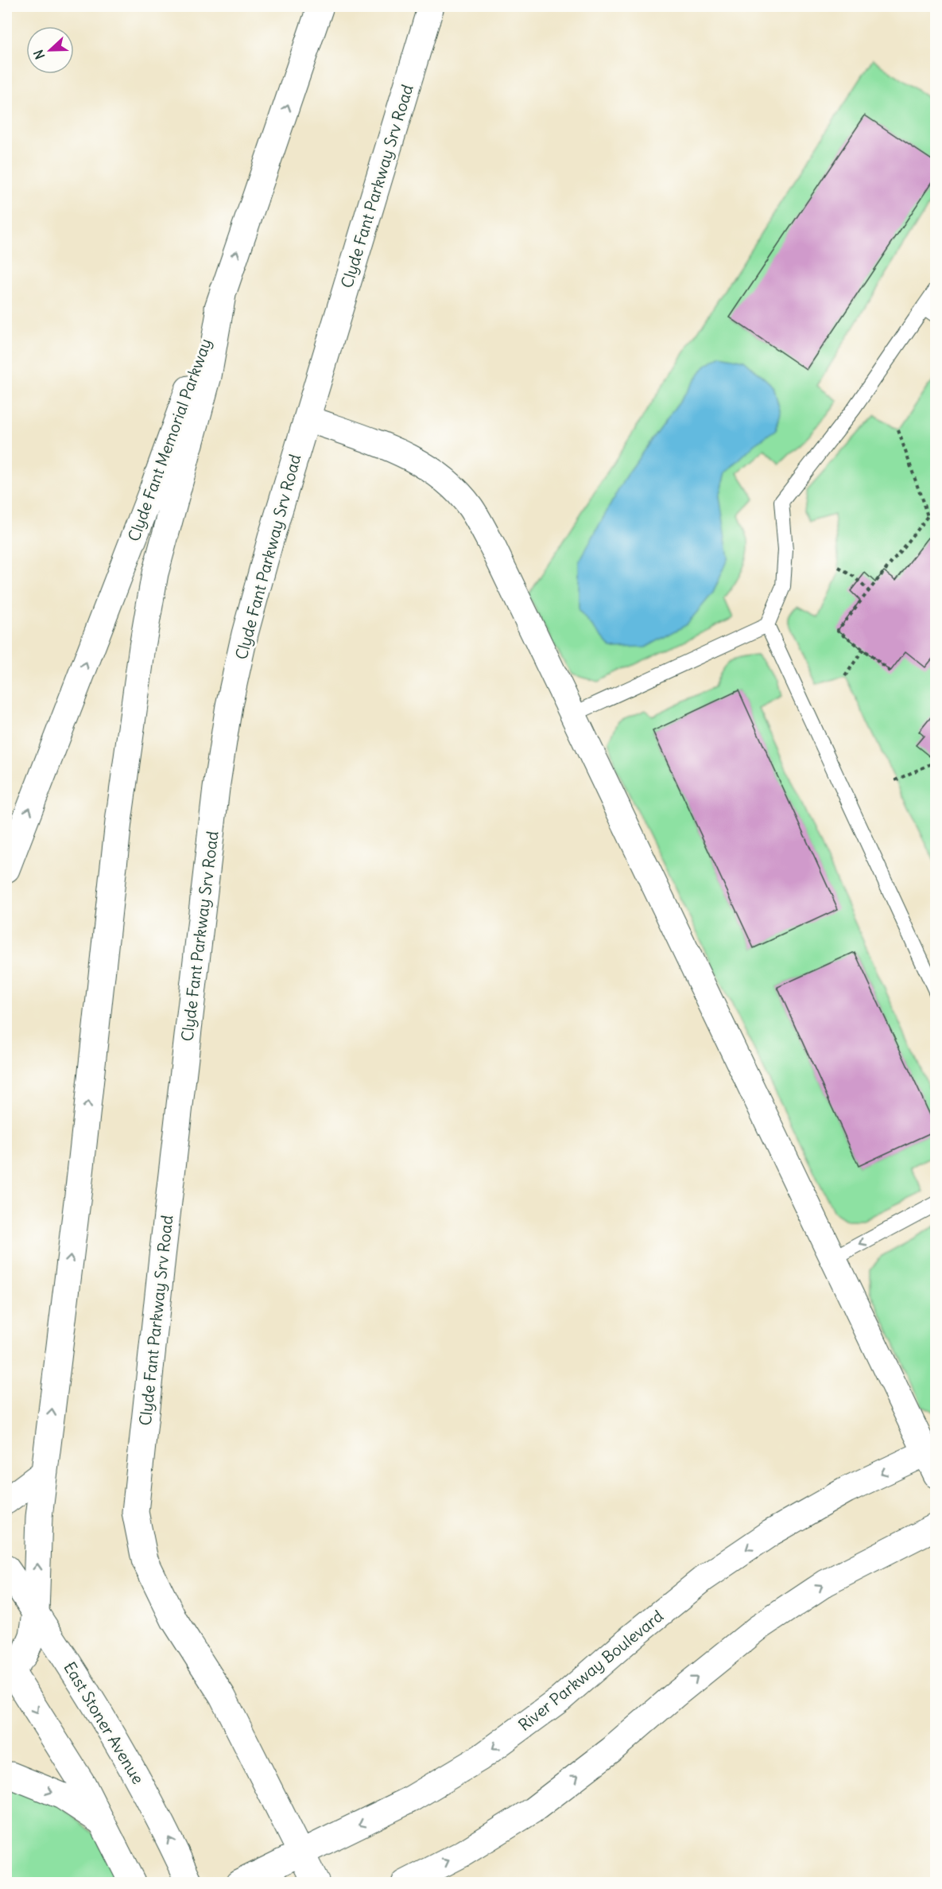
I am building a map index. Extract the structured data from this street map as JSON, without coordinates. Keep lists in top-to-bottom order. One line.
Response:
{"streets":{"street":["Clyde Fant Parkway Srv Road","Clyde Fant Memorial Parkway","River Parkway Boulevard","East Stoner Avenue"]},"crossings":[["Clyde Fant Parkway Srv Road","River Parkway Boulevard"]],"north":"left"}
